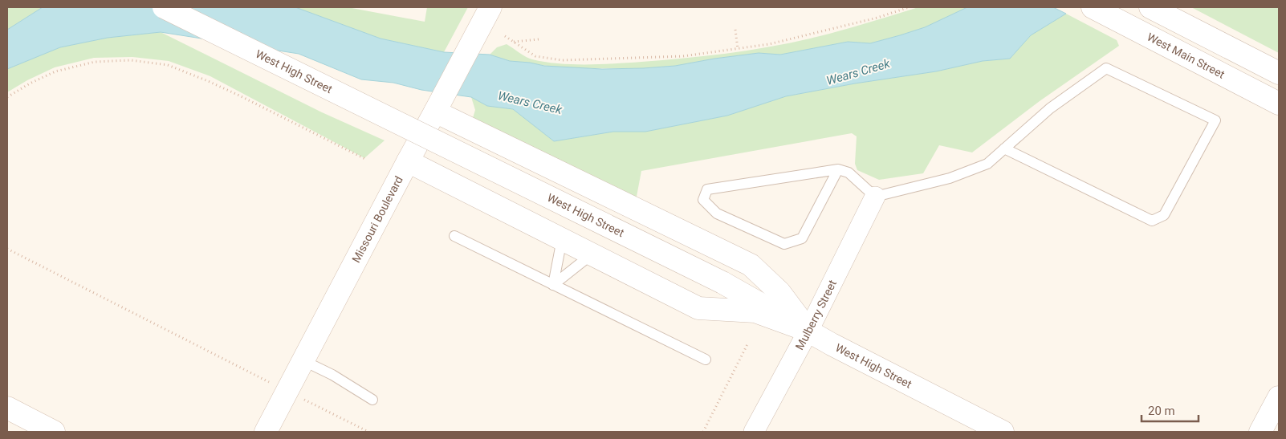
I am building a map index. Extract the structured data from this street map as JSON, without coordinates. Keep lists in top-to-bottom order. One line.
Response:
{"streets":{"street":["West Main Street","West High Street","Missouri Boulevard","Mulberry Street"]},"crossings":[["West High Street","Mulberry Street"]],"water":["Wears Creek"],"scale_bar":"20 m"}
